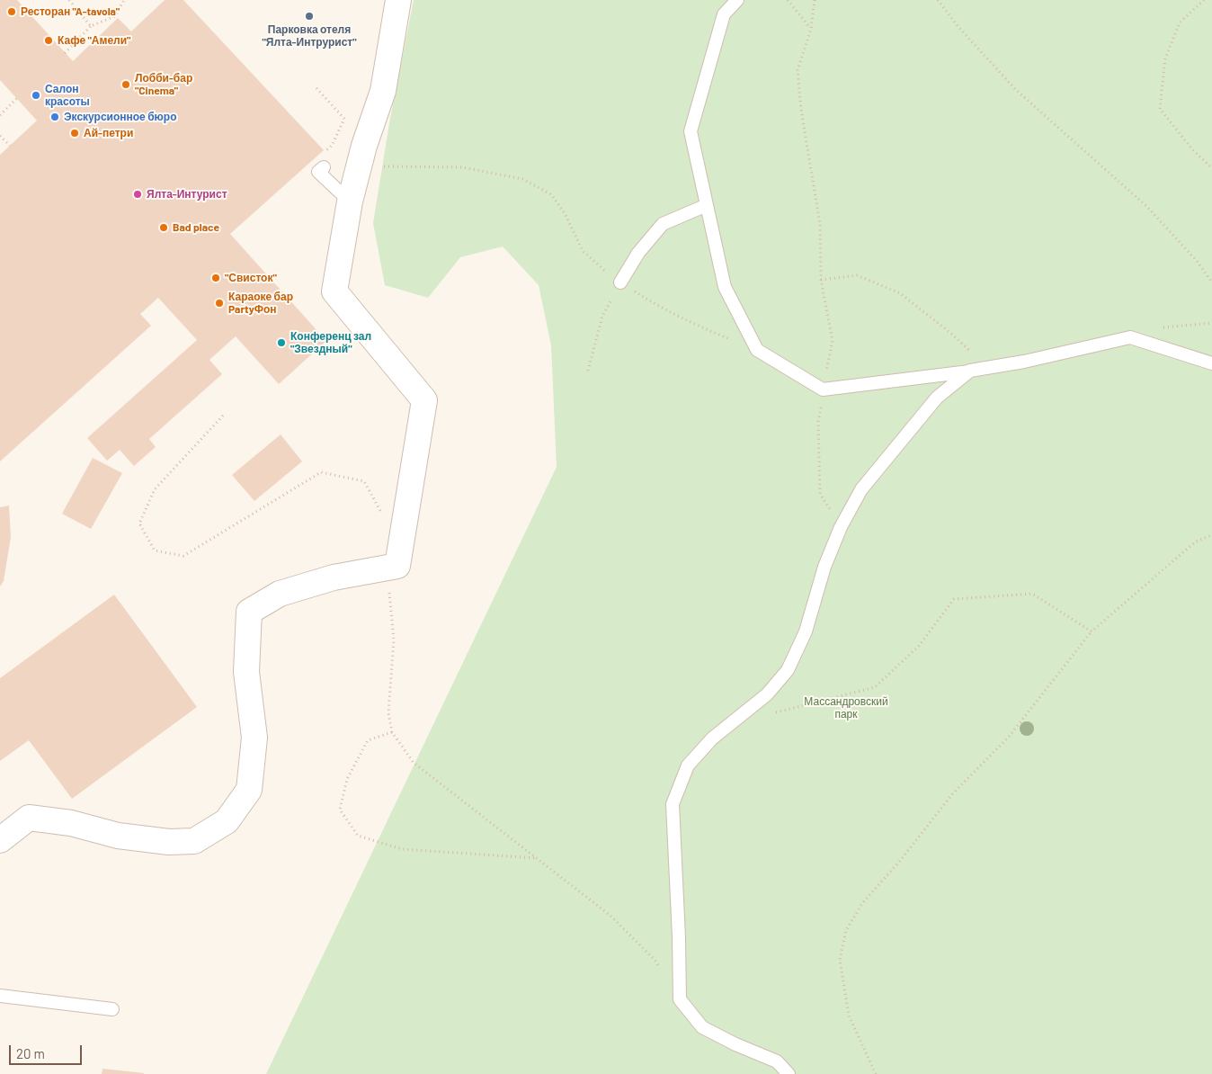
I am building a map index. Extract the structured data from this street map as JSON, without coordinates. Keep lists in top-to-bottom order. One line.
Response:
{"parks":["Массандровский парк"],"places":["Ресторан \"A-tavola\"","Парковка отеля \"Ялта-Интрурист\"","Кафе \"Амели\"","Лобби-бар \"Cinema\"","Салон красоты","Экскурсионное бюро","Ай-петри","Ялта-Интурист","Bad place","\"Свисток\"","Караоке бар PartyФон","Конференц зал \"Звездный\""],"scale_bar":"20 m"}
